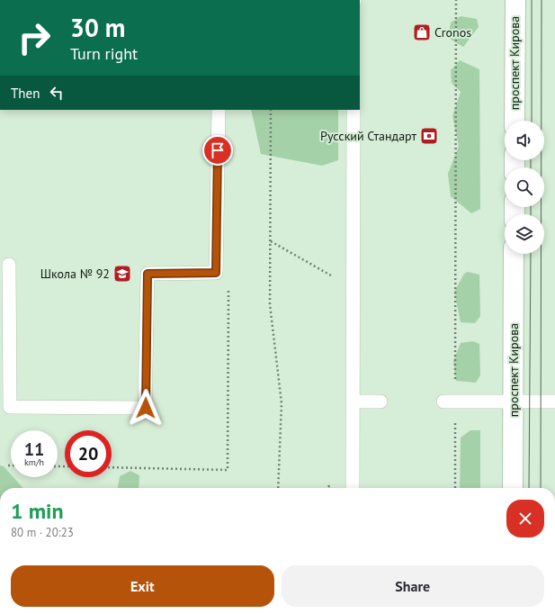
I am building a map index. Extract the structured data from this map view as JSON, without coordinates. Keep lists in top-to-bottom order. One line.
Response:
{"streets":{"street":["проспект Кирова"]},"places":{"shop":["Cronos"],"bank":["Русский Стандарт"],"school or university":["Школа № 92"]},"page":{"turn":["30 m","Turn right"],"then":"Then","speed":"11 km/h","limit":"20","heading":["1 min","80 m · 20:23"],"buttons":["Exit","Share"]}}
